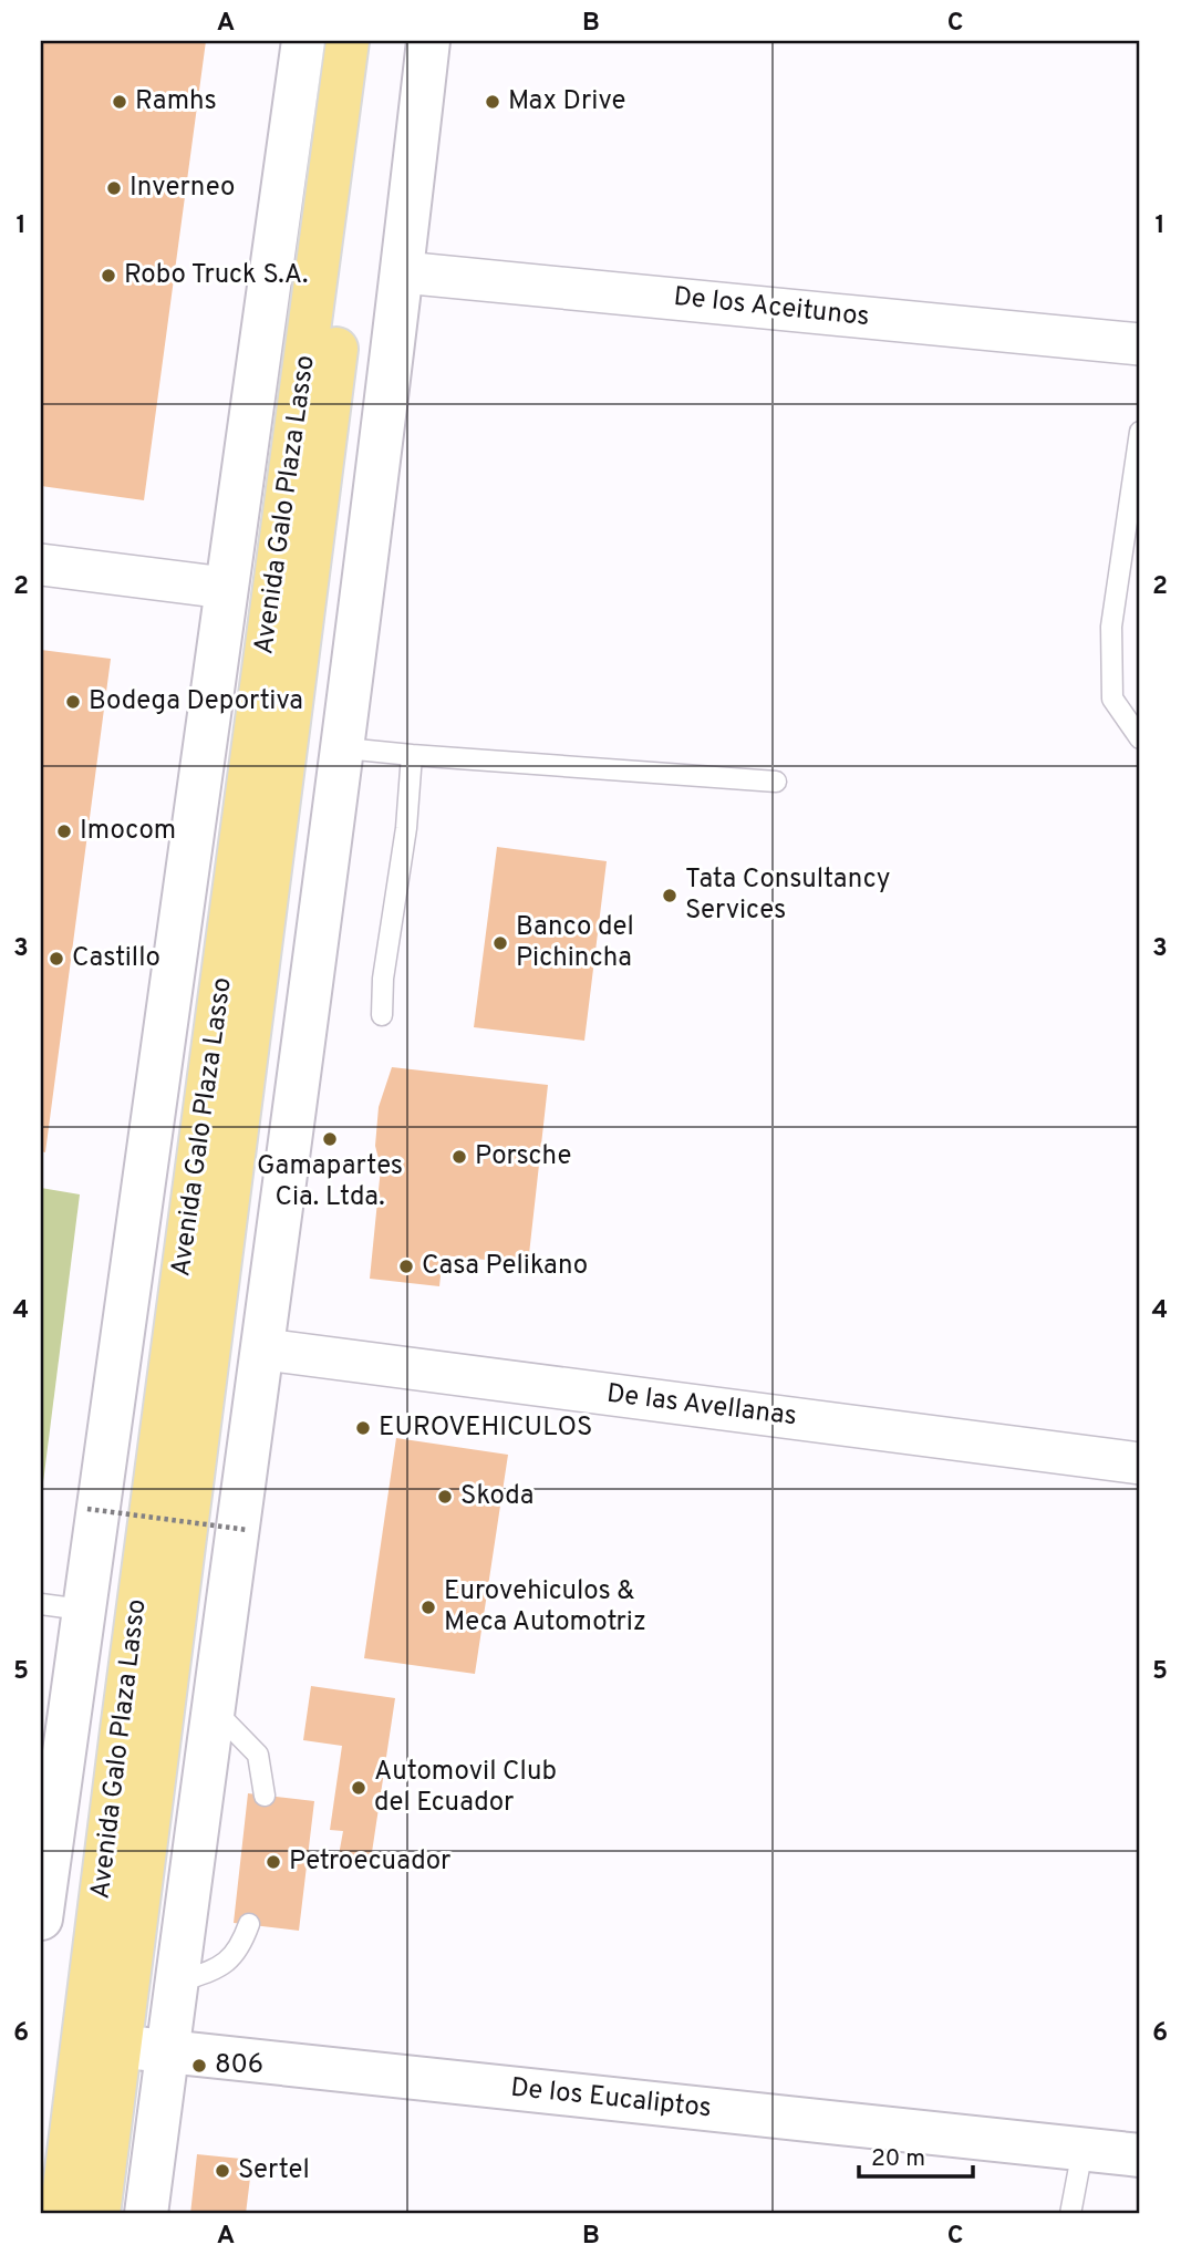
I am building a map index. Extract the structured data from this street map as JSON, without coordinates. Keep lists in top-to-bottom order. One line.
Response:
{"streets":{"main road":["Avenida Galo Plaza Lasso","De los Eucaliptos"],"street":["De los Aceitunos","De las Avellanas"]},"crossings":[["Avenida Galo Plaza Lasso","De los Eucaliptos"]],"places":["Ramhs","Max Drive","Inverneo","Robo Truck S.A.","Bodega Deportiva","Imocom","Tata Consultancy Services","Banco del Pichincha","Castillo","Gamapartes Cia. Ltda.","Porsche","Casa Pelikano","EUROVEHICULOS","Skoda","Eurovehiculos & Meca Automotriz","Automovil Club del Ecuador","Petroecuador","806","Sertel"],"scale_bar":"20 m","grid":{"columns":["A","B","C"],"rows":["1","2","3","4","5","6"]}}
